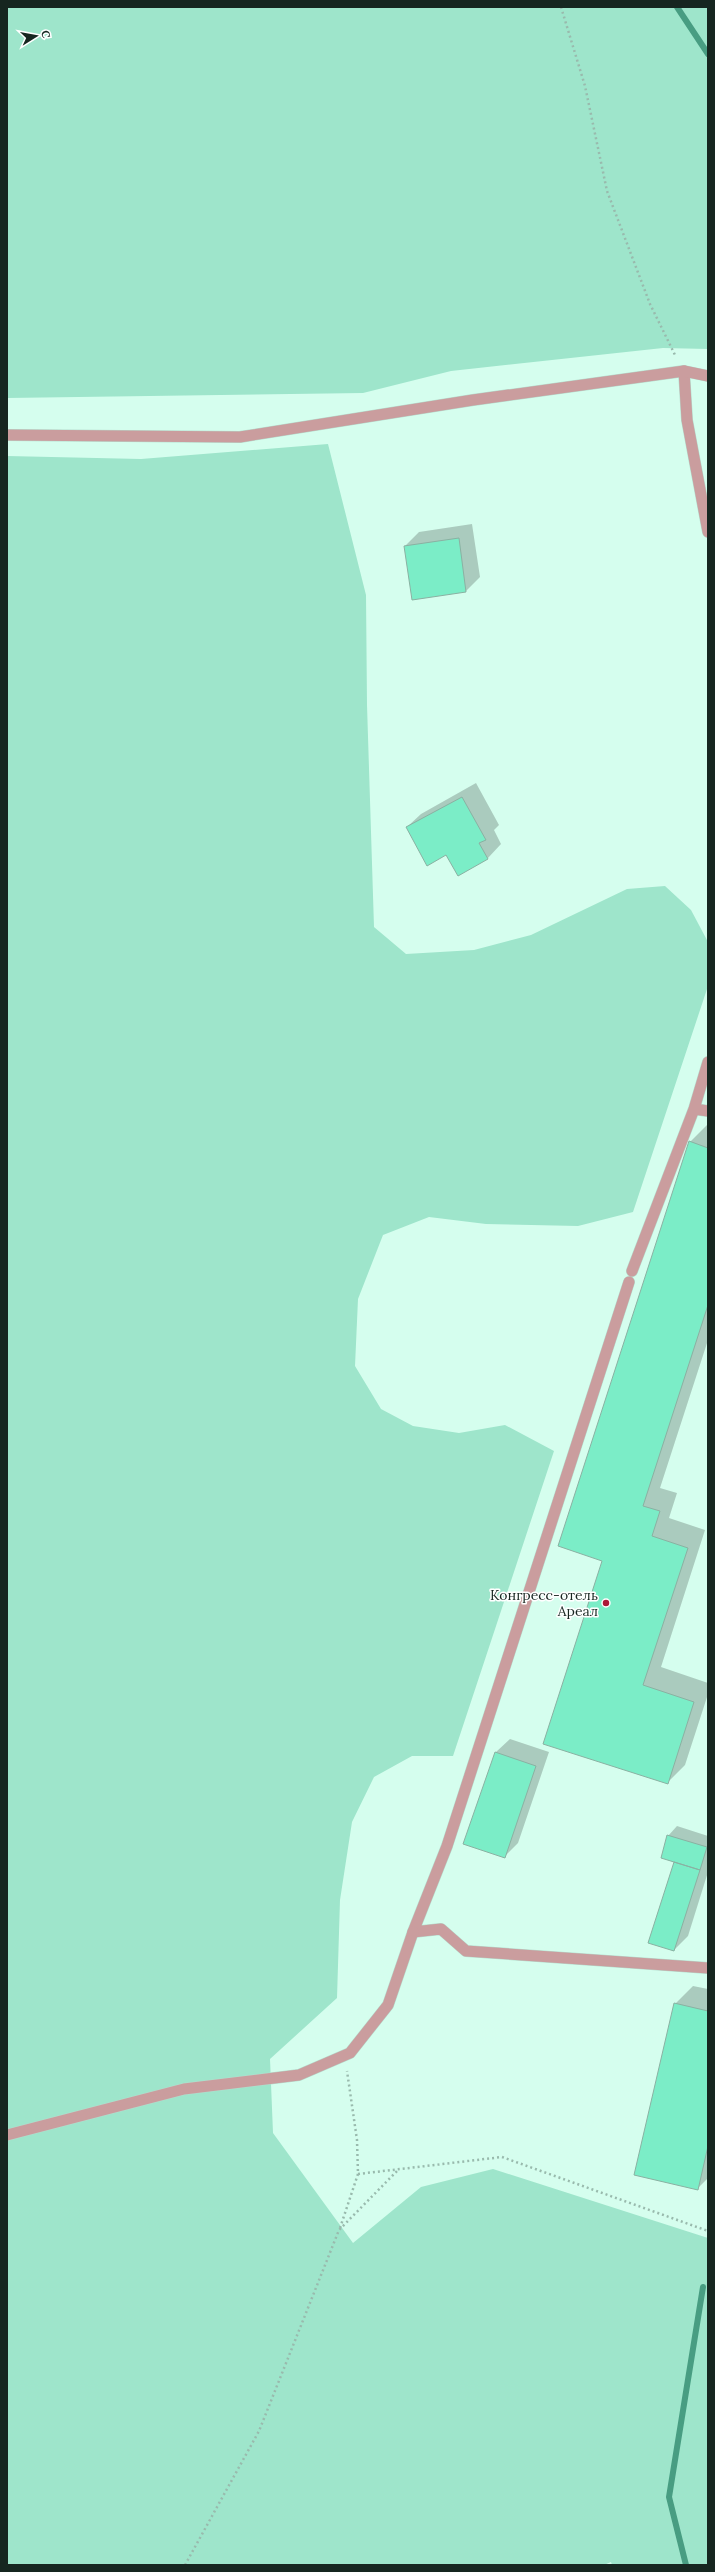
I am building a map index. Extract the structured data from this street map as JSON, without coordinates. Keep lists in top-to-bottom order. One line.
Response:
{"places":["Конгресс-отель Ареал"],"north":"right"}
